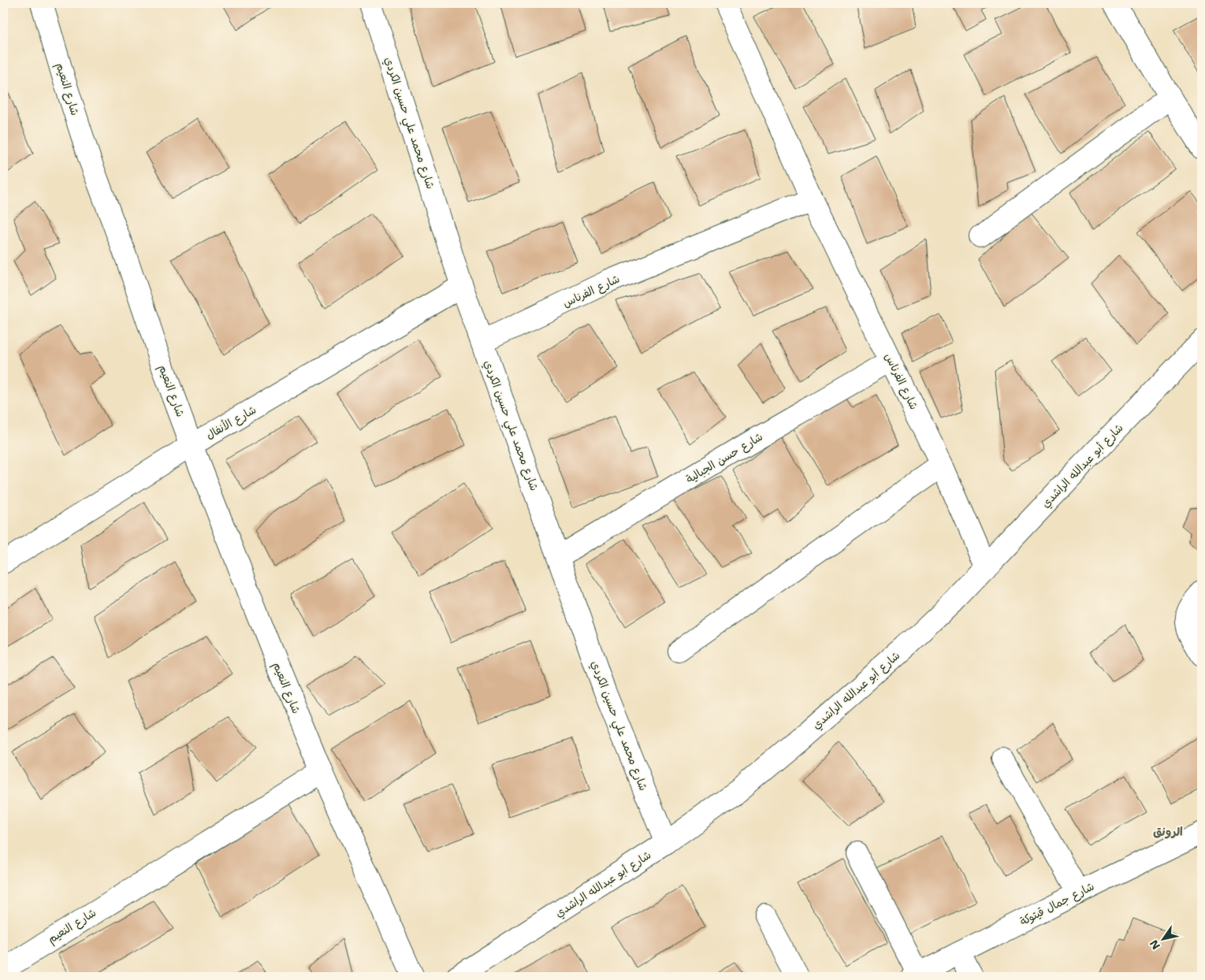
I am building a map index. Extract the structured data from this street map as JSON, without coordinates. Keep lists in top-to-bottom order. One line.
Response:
{"streets":{"street":["شارع النعيم","شارع محمد علي حسين الكردي","شارع الفرناس","شارع الأنفال","شارع حسن الجبالية","شارع أبو عبدالله الراشدي","شارع جمال قيتوكة"]},"crossings":[["شارع النعيم","شارع الأنفال"],["شارع محمد علي حسين الكردي","شارع الفرناس"],["شارع محمد علي حسين الكردي","شارع الأنفال"],["شارع محمد علي حسين الكردي","شارع حسن الجبالية"],["شارع محمد علي حسين الكردي","شارع أبو عبدالله الراشدي"],["شارع الفرناس","شارع حسن الجبالية"],["شارع الفرناس","شارع أبو عبدالله الراشدي"]],"districts":["الرونق"],"north":"bottom left"}
